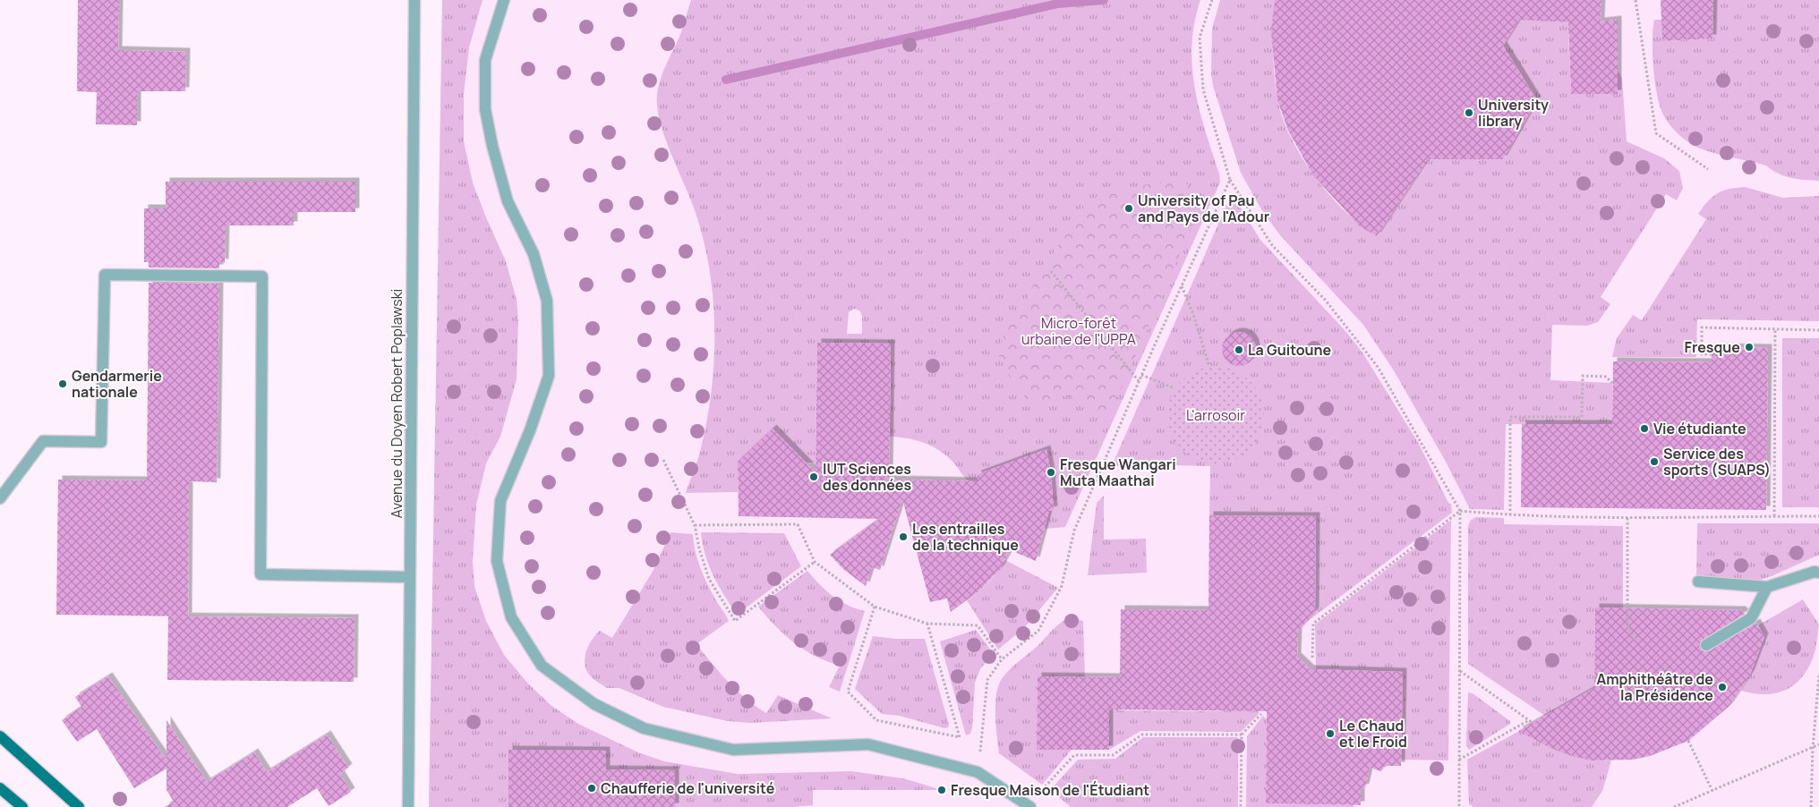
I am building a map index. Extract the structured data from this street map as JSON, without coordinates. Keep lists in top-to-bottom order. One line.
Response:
{"streets":{"street":["Avenue du Doyen Robert Poplawski"]},"parks":["Micro-forêt urbaine de l'UPPA","L'arrosoir"],"places":["University library","University of Pau and Pays de l'Adour","Fresque","La Guitoune","Gendarmerie nationale","Vie étudiante","Service des sports (SUAPS)","Fresque Wangari Muta Maathai","IUT Sciences des données","Les entrailles de la technique","Amphithéâtre de la Présidence","Le Chaud et le Froid","Chaufferie de l'université","Fresque Maison de l'Étudiant"]}
